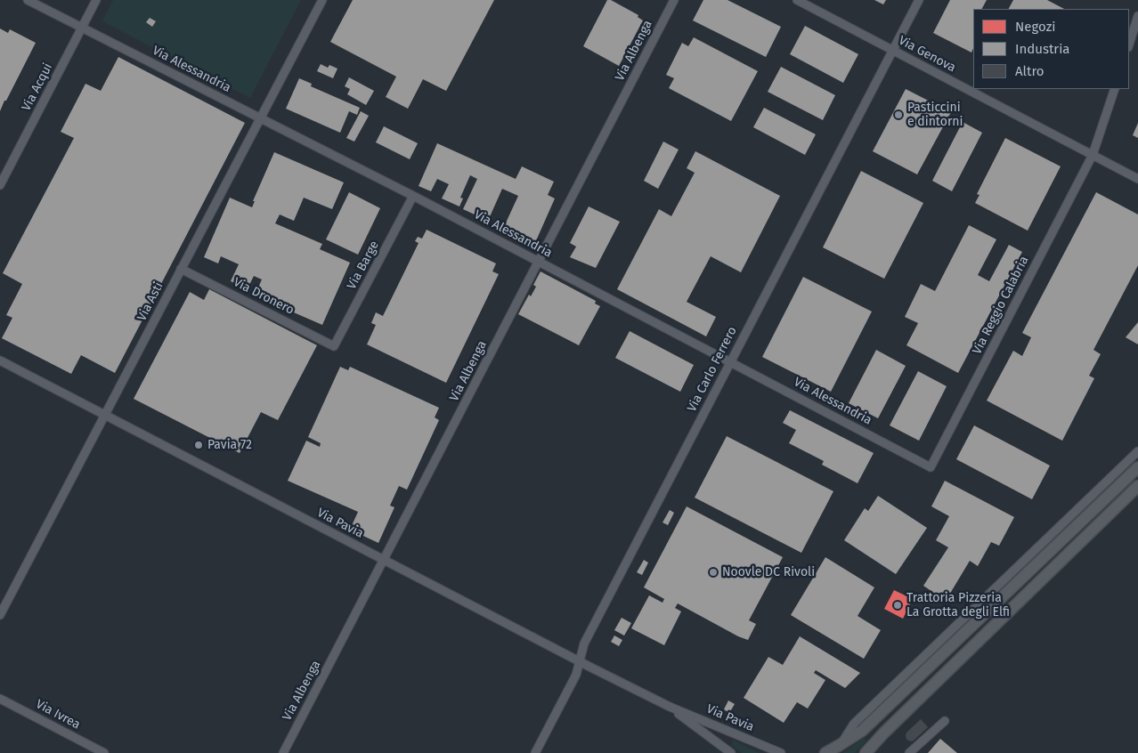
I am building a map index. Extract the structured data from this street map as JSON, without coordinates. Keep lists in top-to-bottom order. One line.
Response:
{"streets":{"street":["Via Albenga","Via Genova","Via Alessandria","Via Acqui","Via Barge","Via Dronero","Via Asti","Via Reggio Calabria","Via Carlo Ferrero","Via Pavia","Via Ivrea"]},"crossings":[["Via Albenga","Via Alessandria"],["Via Albenga","Via Pavia"],["Via Genova","Via Reggio Calabria"],["Via Genova","Via Carlo Ferrero"],["Via Alessandria","Via Acqui"],["Via Alessandria","Via Barge"],["Via Alessandria","Via Asti"],["Via Alessandria","Via Reggio Calabria"],["Via Alessandria","Via Carlo Ferrero"],["Via Barge","Via Dronero"],["Via Dronero","Via Asti"],["Via Asti","Via Pavia"],["Via Carlo Ferrero","Via Pavia"]],"places":["Pasticcini e dintorni","Pavia 72","Noovle DC Rivoli","Trattoria Pizzeria La Grotta degli Elfi"],"legend":["Negozi","Industria","Altro"]}
